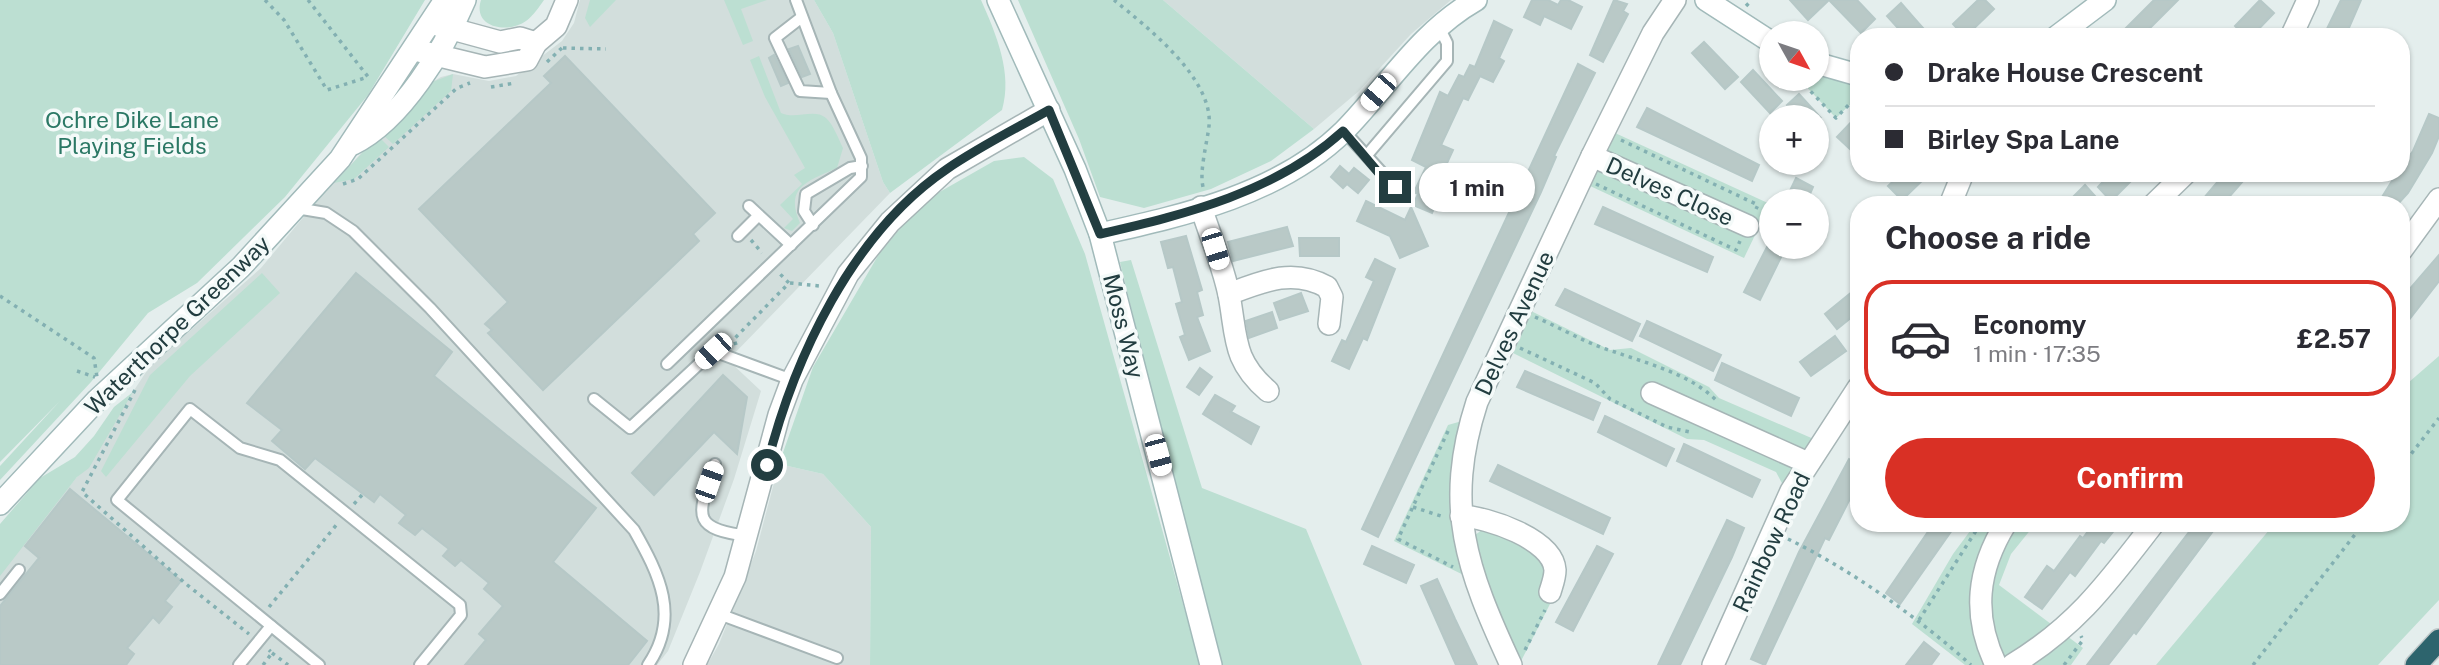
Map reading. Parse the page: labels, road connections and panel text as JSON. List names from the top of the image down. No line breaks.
{"streets":{"street":["Delves Close","Delves Avenue","Waterthorpe Greenway","Moss Way","Rainbow Road"]},"crossings":[["Delves Close","Delves Avenue"]],"parks":["Ochre Dike Lane Playing Fields"],"north":"bottom right","page":{"map_buttons":["+","−"],"banner":["Drake House Crescent","Birley Spa Lane"],"bubble":"1 min","heading":"Choose a ride","list":[{"name":"Economy","note":"1 min · 17:35","value":"£2.57"}],"buttons":"Confirm"}}
